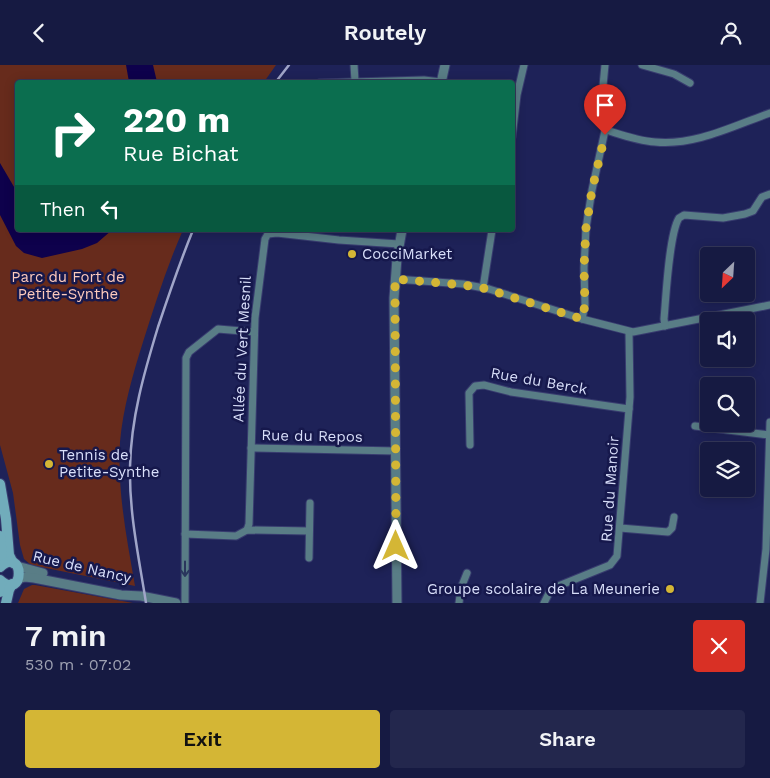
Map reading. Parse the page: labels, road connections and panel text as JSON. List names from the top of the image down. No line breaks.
{"streets":{"main road":["Rue de Nancy"],"street":["Allée du Vert Mesnil","Rue du Berck","Rue du Repos","Rue du Manoir"]},"crossings":[["Allée du Vert Mesnil","Rue du Repos"],["Rue du Berck","Rue du Manoir"]],"parks":["Parc du Fort de Petite-Synthe"],"places":["CocciMarket","Tennis de Petite-Synthe","Groupe scolaire de La Meunerie"],"north":"bottom left","page":{"header":"Routely","turn":["220 m","Rue Bichat"],"then":"Then","heading":["7 min","530 m · 07:02"],"buttons":["Exit","Share"]}}
